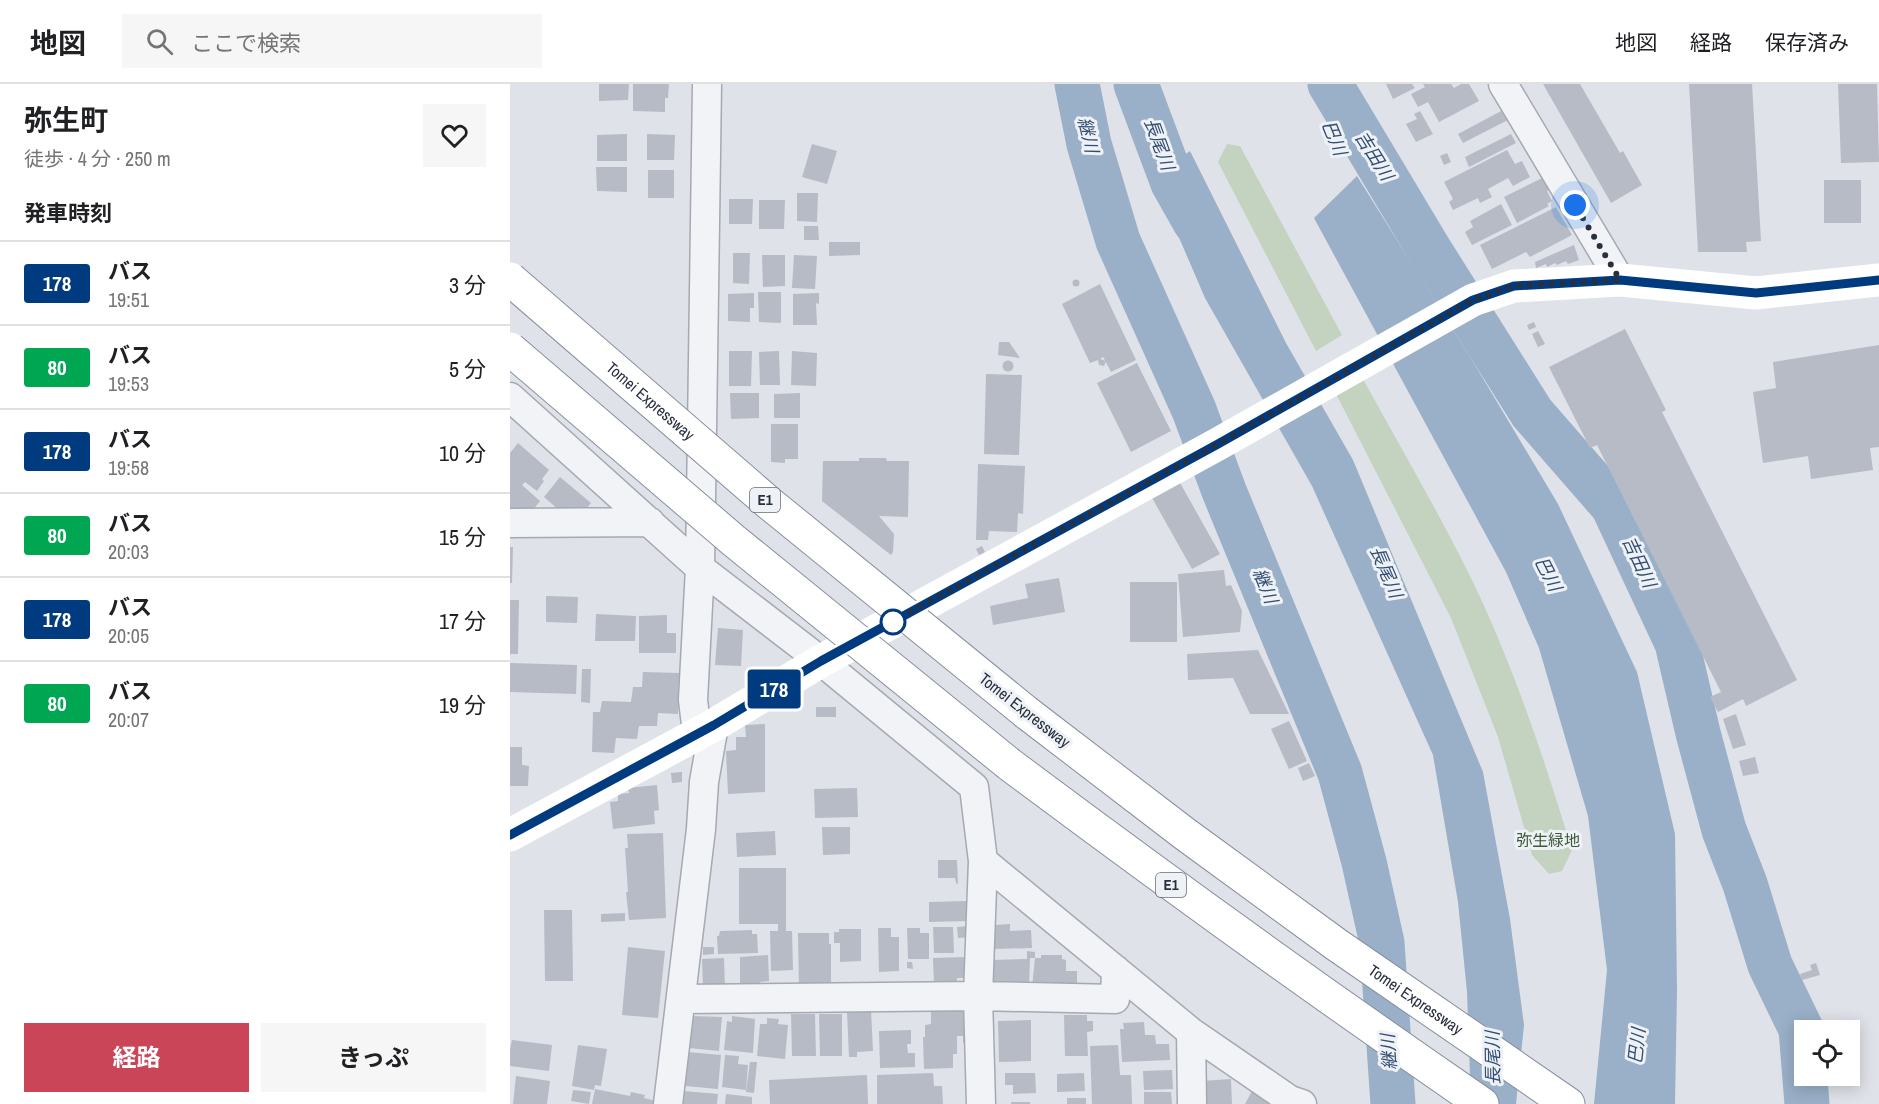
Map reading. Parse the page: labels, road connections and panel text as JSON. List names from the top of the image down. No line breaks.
{"streets":{"main road":["Tomei Expressway","E1"]},"water":["継川","巴川","長尾川","吉田川"],"parks":["弥生緑地"],"lines":["bus line 178"],"page":{"header":"地図","search":"ここで検索","nav":["地図","経路","保存済み"],"heading":[["弥生町","徒歩 · 4 分 · 250 m"],"発車時刻"],"on_map":"178","list":[{"mark":"178","name":"バス","note":"19:51","value":"3 分"},{"mark":"80","name":"バス","note":"19:53","value":"5 分"},{"mark":"178","name":"バス","note":"19:58","value":"10 分"},{"mark":"80","name":"バス","note":"20:03","value":"15 分"},{"mark":"178","name":"バス","note":"20:05","value":"17 分"},{"mark":"80","name":"バス","note":"20:07","value":"19 分"}],"buttons":["経路","きっぷ"]}}
